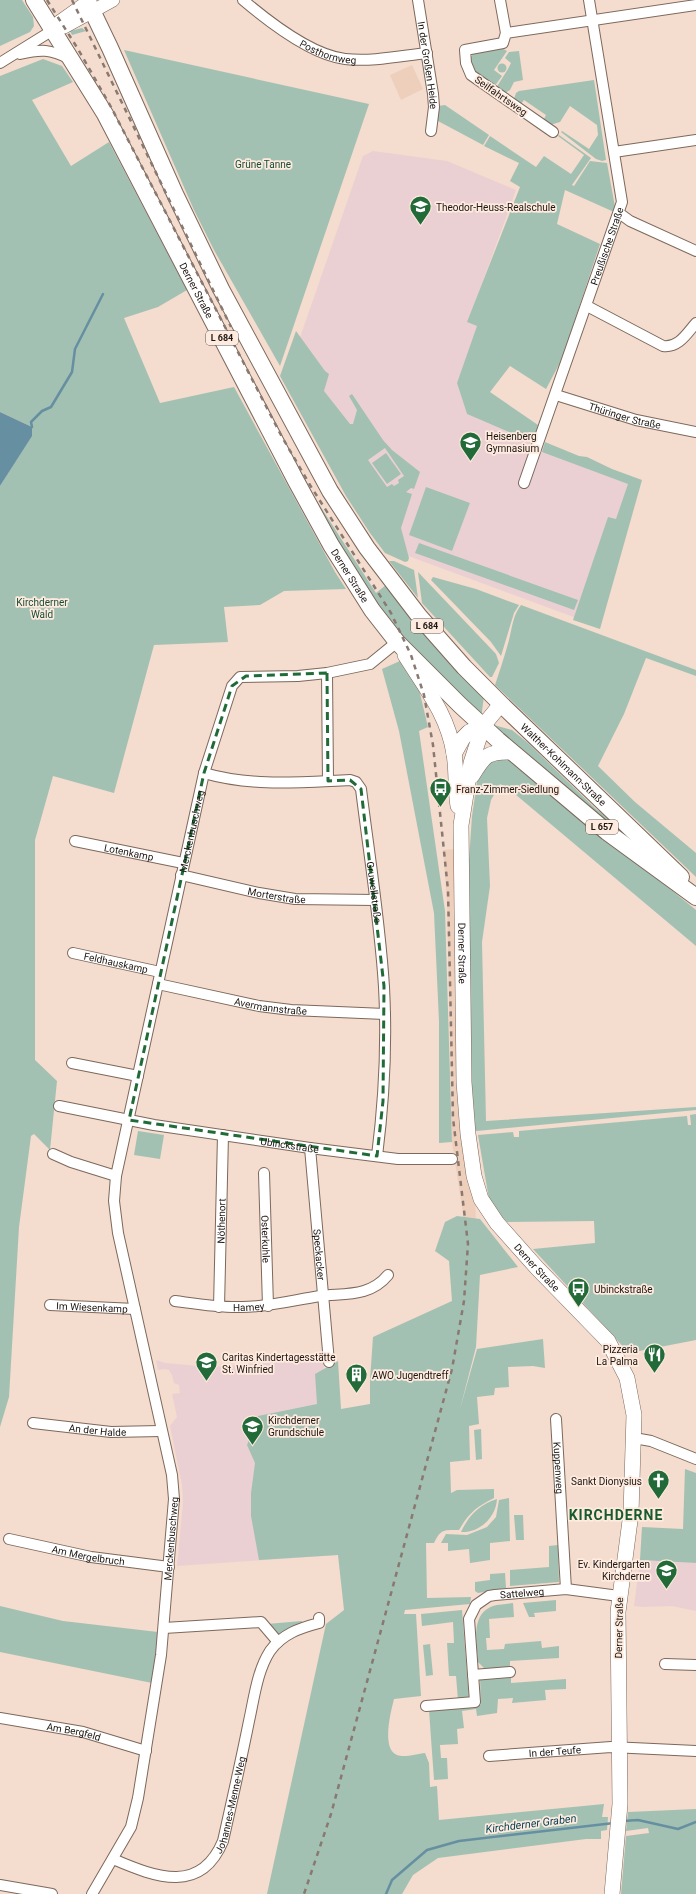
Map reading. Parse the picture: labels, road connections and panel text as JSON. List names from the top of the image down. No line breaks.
{"streets":{"main road":["Derner Straße","L 684","Walther-Kohlmann-Straße","L 657"],"street":["Posthornweg","In der Großen Heide","Seilfahrtsweg","Preußische Straße","Thüringer Straße","Merckenbuschweg","Lotenkamp","Gruwellstraße","Morterstraße","Feldhauskamp","Avermannstraße","Ubinckstraße","Nöthenort","Osterkuhle","Speckacker","Hamey","Im Wiesenkamp","An der Halde","Kuppenweg","Am Mergelbruch","Sattelweg","Am Bergfeld","In der Teufe","Johannes-Menne-Weg"]},"crossings":[["Posthornweg","In der Großen Heide"],["Preußische Straße","Thüringer Straße"],["Derner Straße","L 684"],["Derner Straße","L 657"],["Derner Straße","Merckenbuschweg"],["Derner Straße","Sattelweg"],["Derner Straße","In der Teufe"],["L 684","Walther-Kohlmann-Straße"],["L 684","L 657"],["L 684","Merckenbuschweg"],["Merckenbuschweg","Lotenkamp"],["Merckenbuschweg","Gruwellstraße"],["Merckenbuschweg","Morterstraße"],["Merckenbuschweg","Feldhauskamp"],["Merckenbuschweg","Avermannstraße"],["Merckenbuschweg","Ubinckstraße"],["Merckenbuschweg","Im Wiesenkamp"],["Merckenbuschweg","An der Halde"],["Merckenbuschweg","Am Mergelbruch"],["Merckenbuschweg","Am Bergfeld"],["Merckenbuschweg","Johannes-Menne-Weg"],["Gruwellstraße","Morterstraße"],["Gruwellstraße","Avermannstraße"],["Gruwellstraße","Ubinckstraße"],["Ubinckstraße","Nöthenort"],["Ubinckstraße","Speckacker"],["Nöthenort","Hamey"],["Osterkuhle","Hamey"],["Speckacker","Hamey"],["Kuppenweg","Sattelweg"]],"districts":["KIRCHDERNE"],"water":["Kirchderner Graben"],"parks":["Grüne Tanne","Kirchderner Wald"],"places":{"school or university":["Theodor-Heuss-Realschule","Heisenberg Gymnasium","Caritas Kindertagesstätte St. Winfried","Kirchderner Grundschule","Ev. Kindergarten Kirchderne"],"bus stop":["Franz-Zimmer-Siedlung","Ubinckstraße"],"restaurant":["Pizzeria La Palma"],"building":["AWO Jugendtreff"],"church":["Sankt Dionysius"]}}
